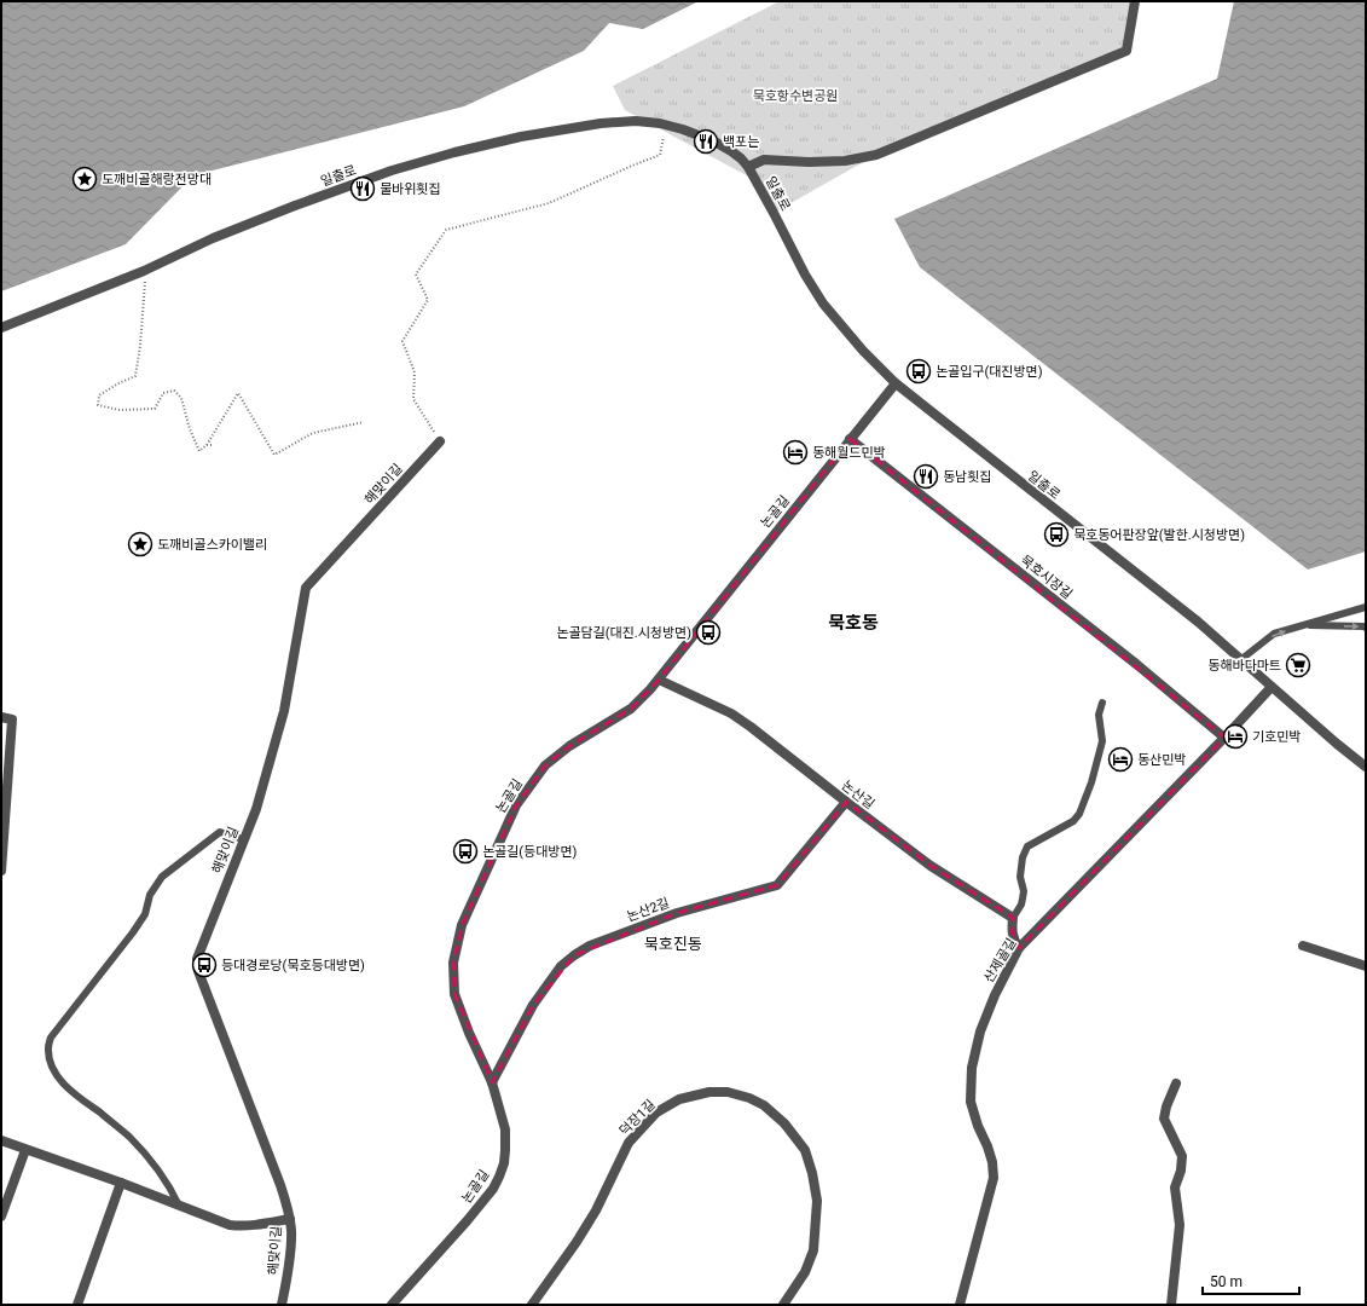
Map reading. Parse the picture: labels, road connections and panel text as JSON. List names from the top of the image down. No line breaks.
{"streets":{"street":["일출로","해맞이길","논골길","묵호시장길","논산길","논산2길","산제골길","덕장1길"]},"crossings":[["일출로","논골길"],["일출로","산제골길"],["논골길","묵호시장길"],["논골길","논산길"],["논골길","논산2길"],["묵호시장길","산제골길"],["논산길","논산2길"]],"districts":["묵호동","묵호진동"],"parks":["묵호항수변공원"],"places":{"restaurant":["백포는","물바위횟집","동남횟집"],"place":["도깨비골해랑전망대","도깨비골스카이밸리"],"bus stop":["논골입구(대진방면)","묵호동어판장앞(발한.시청방면)","논골담길(대진.시청방면)","논골길(등대방면)","등대경로당(묵호등대방면)"],"hotel":["동해월드민박","기호민박","동산민박"],"supermarket":["동해바다마트"]},"scale_bar":"50 m"}
